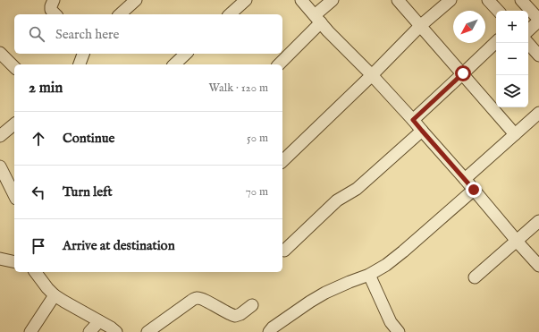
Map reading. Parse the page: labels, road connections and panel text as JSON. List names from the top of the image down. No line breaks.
{"north":"bottom left","page":{"map_buttons":["+","−"],"search":"Search here","heading":["2 min","Walk · 120 m"],"list":[["Continue","50 m"],["Turn left","70 m"],"Arrive at destination"]}}
